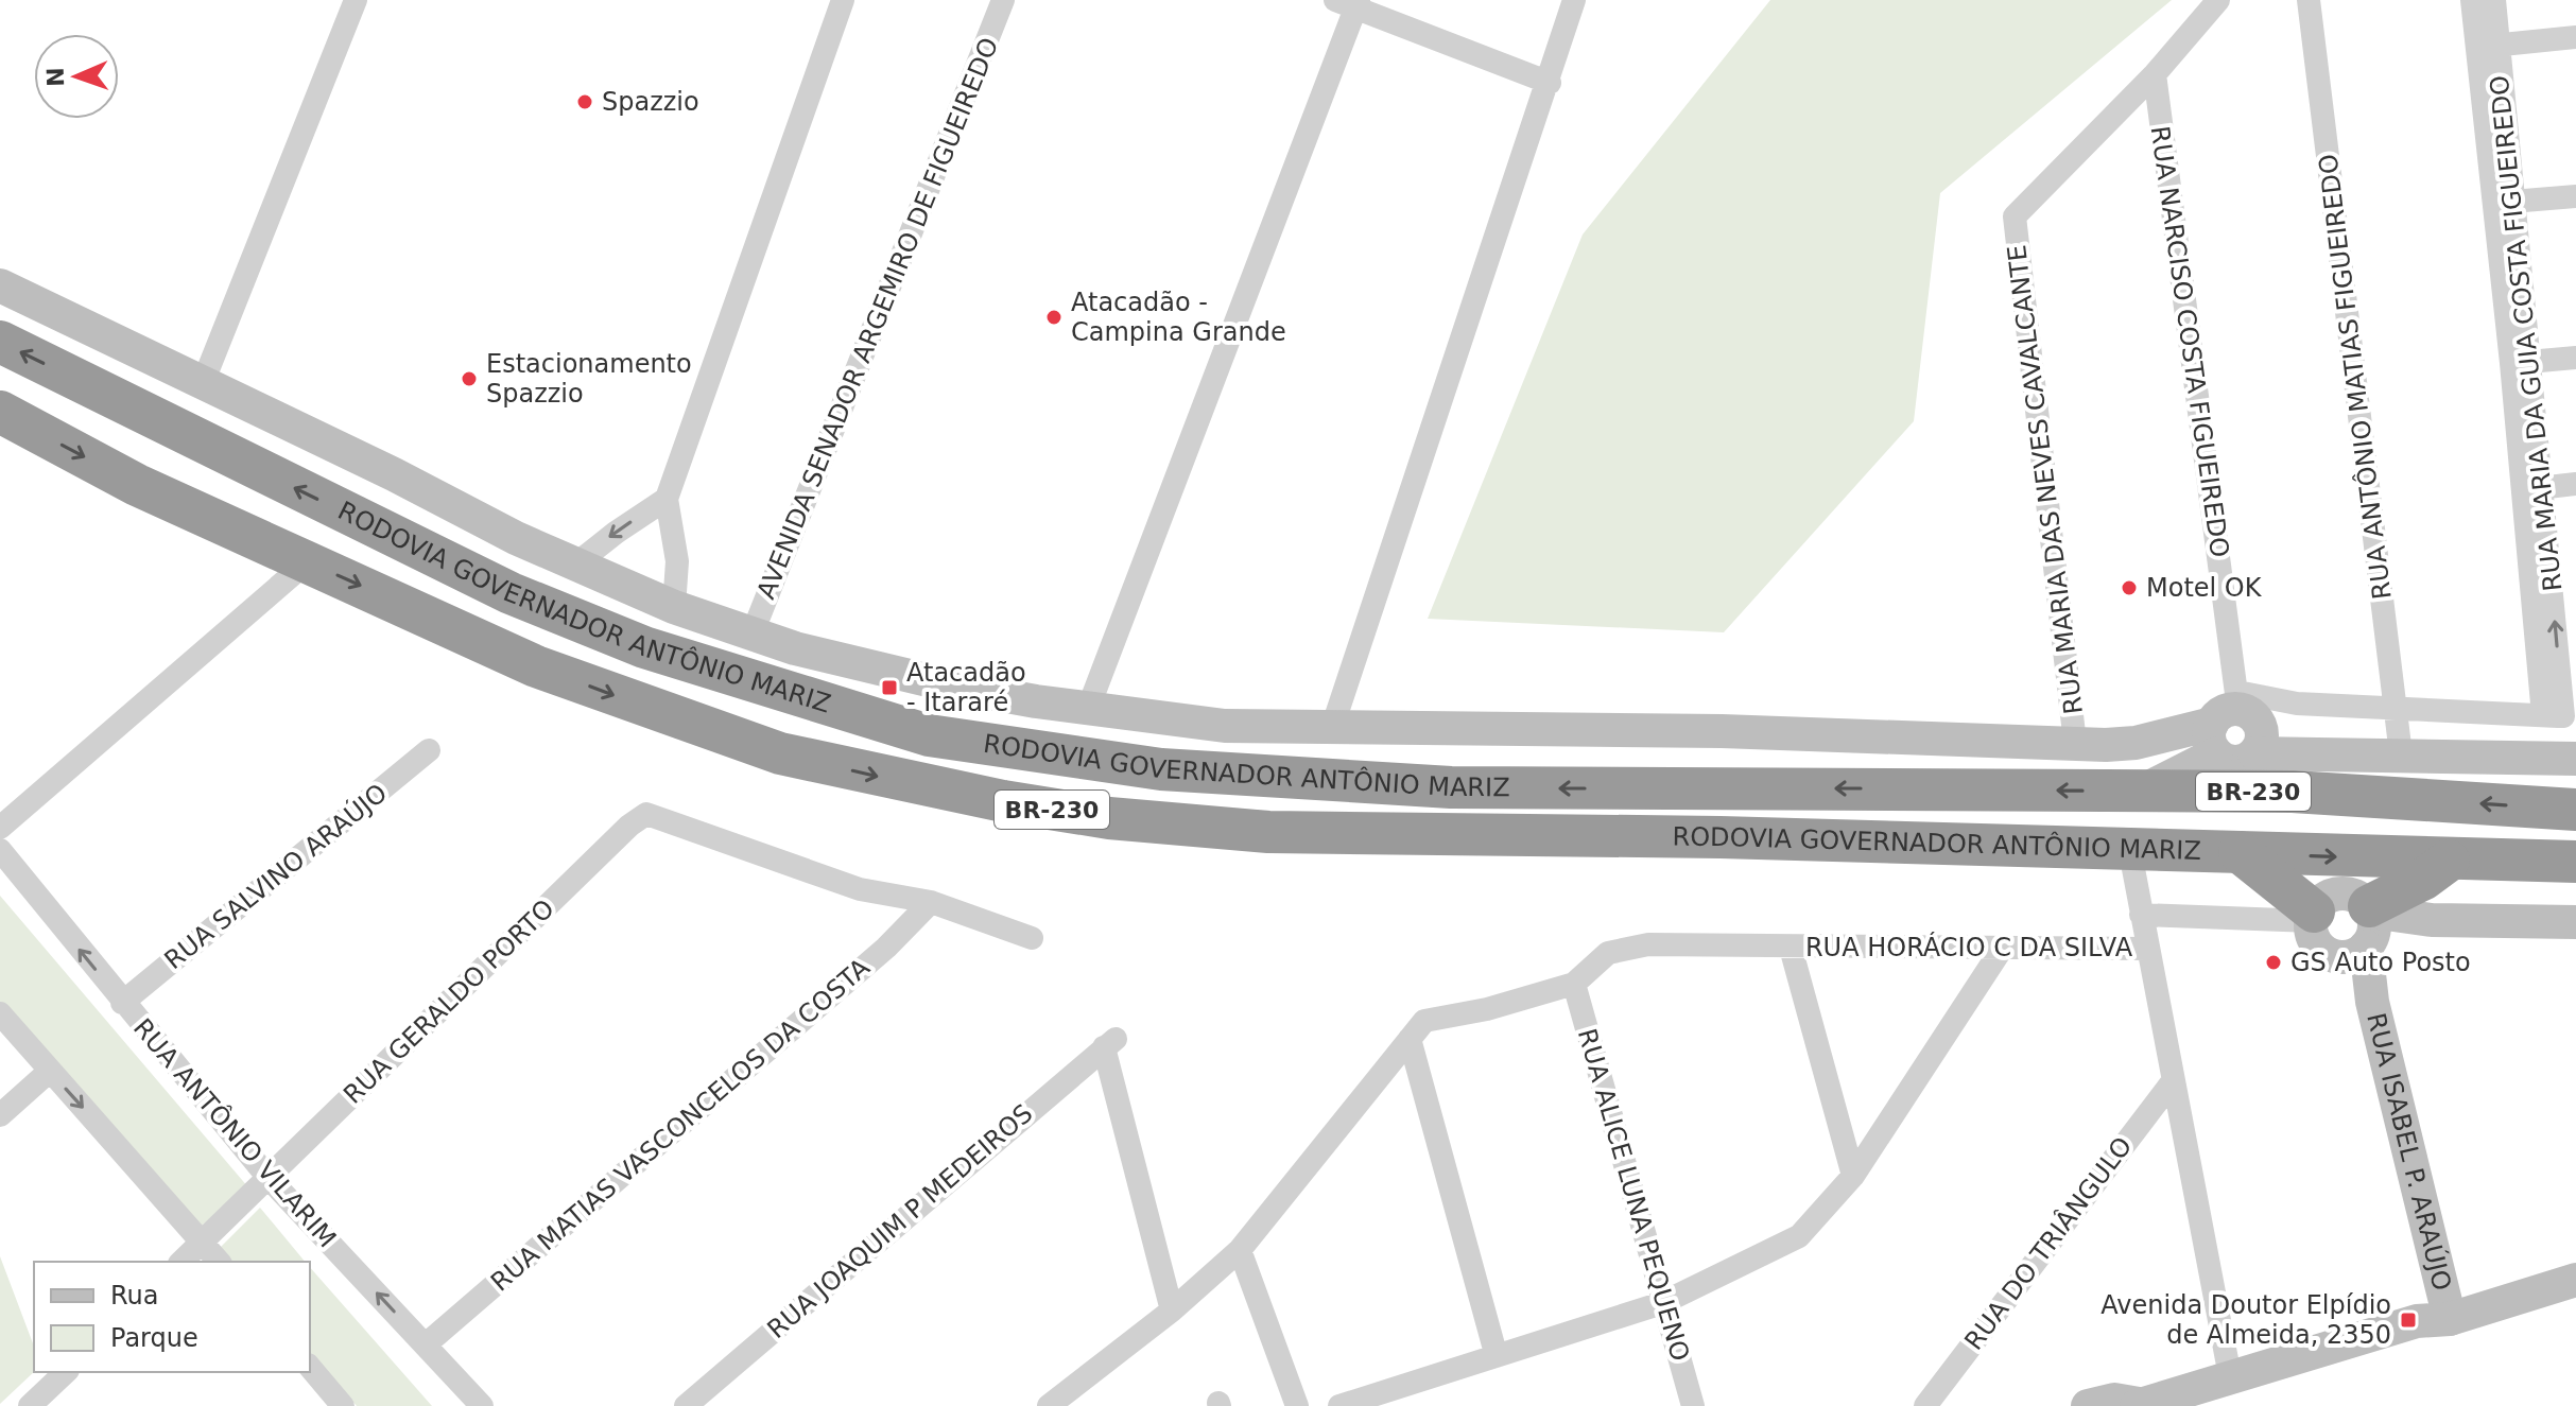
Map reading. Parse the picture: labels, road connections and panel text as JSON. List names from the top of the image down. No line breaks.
{"streets":{"highway":["RODOVIA GOVERNADOR ANTÔNIO MARIZ","BR-230"],"street":["AVENIDA SENADOR ARGEMIRO DE FIGUEIREDO","RUA MARIA DA GUIA COSTA FIGUEIREDO","RUA NARCISO COSTA FIGUEIREDO","RUA ANTÔNIO MATIAS FIGUEIREDO","RUA MARIA DAS NEVES CAVALCANTE","RUA SALVINO ARAÚJO","RUA HORÁCIO C DA SILVA","RUA GERALDO PORTO","RUA MATIAS VASCONCELOS DA COSTA","RUA ANTÔNIO VILARIM","RUA ISABEL P. ARAÚJO","RUA ALICE LUNA PEQUENO","RUA JOAQUIM P MEDEIROS","RUA DO TRIÂNGULO"]},"crossings":[["RUA NARCISO COSTA FIGUEIREDO","RUA MARIA DAS NEVES CAVALCANTE"],["RUA NARCISO COSTA FIGUEIREDO","BR-230"],["RUA ANTÔNIO MATIAS FIGUEIREDO","BR-230"],["RUA SALVINO ARAÚJO","RUA ANTÔNIO VILARIM"],["RUA HORÁCIO C DA SILVA","RUA ALICE LUNA PEQUENO"],["RUA GERALDO PORTO","RUA MATIAS VASCONCELOS DA COSTA"],["RUA GERALDO PORTO","RUA ANTÔNIO VILARIM"],["RUA MATIAS VASCONCELOS DA COSTA","RUA ANTÔNIO VILARIM"]],"places":{"other":["Spazzio","Atacadão - Campina Grande","Estacionamento Spazzio","Motel OK","GS Auto Posto"],"transit":["Atacadão - Itararé","Avenida Doutor Elpídio de Almeida, 2350"]},"legend":["Rua","Parque"],"north":"left"}
